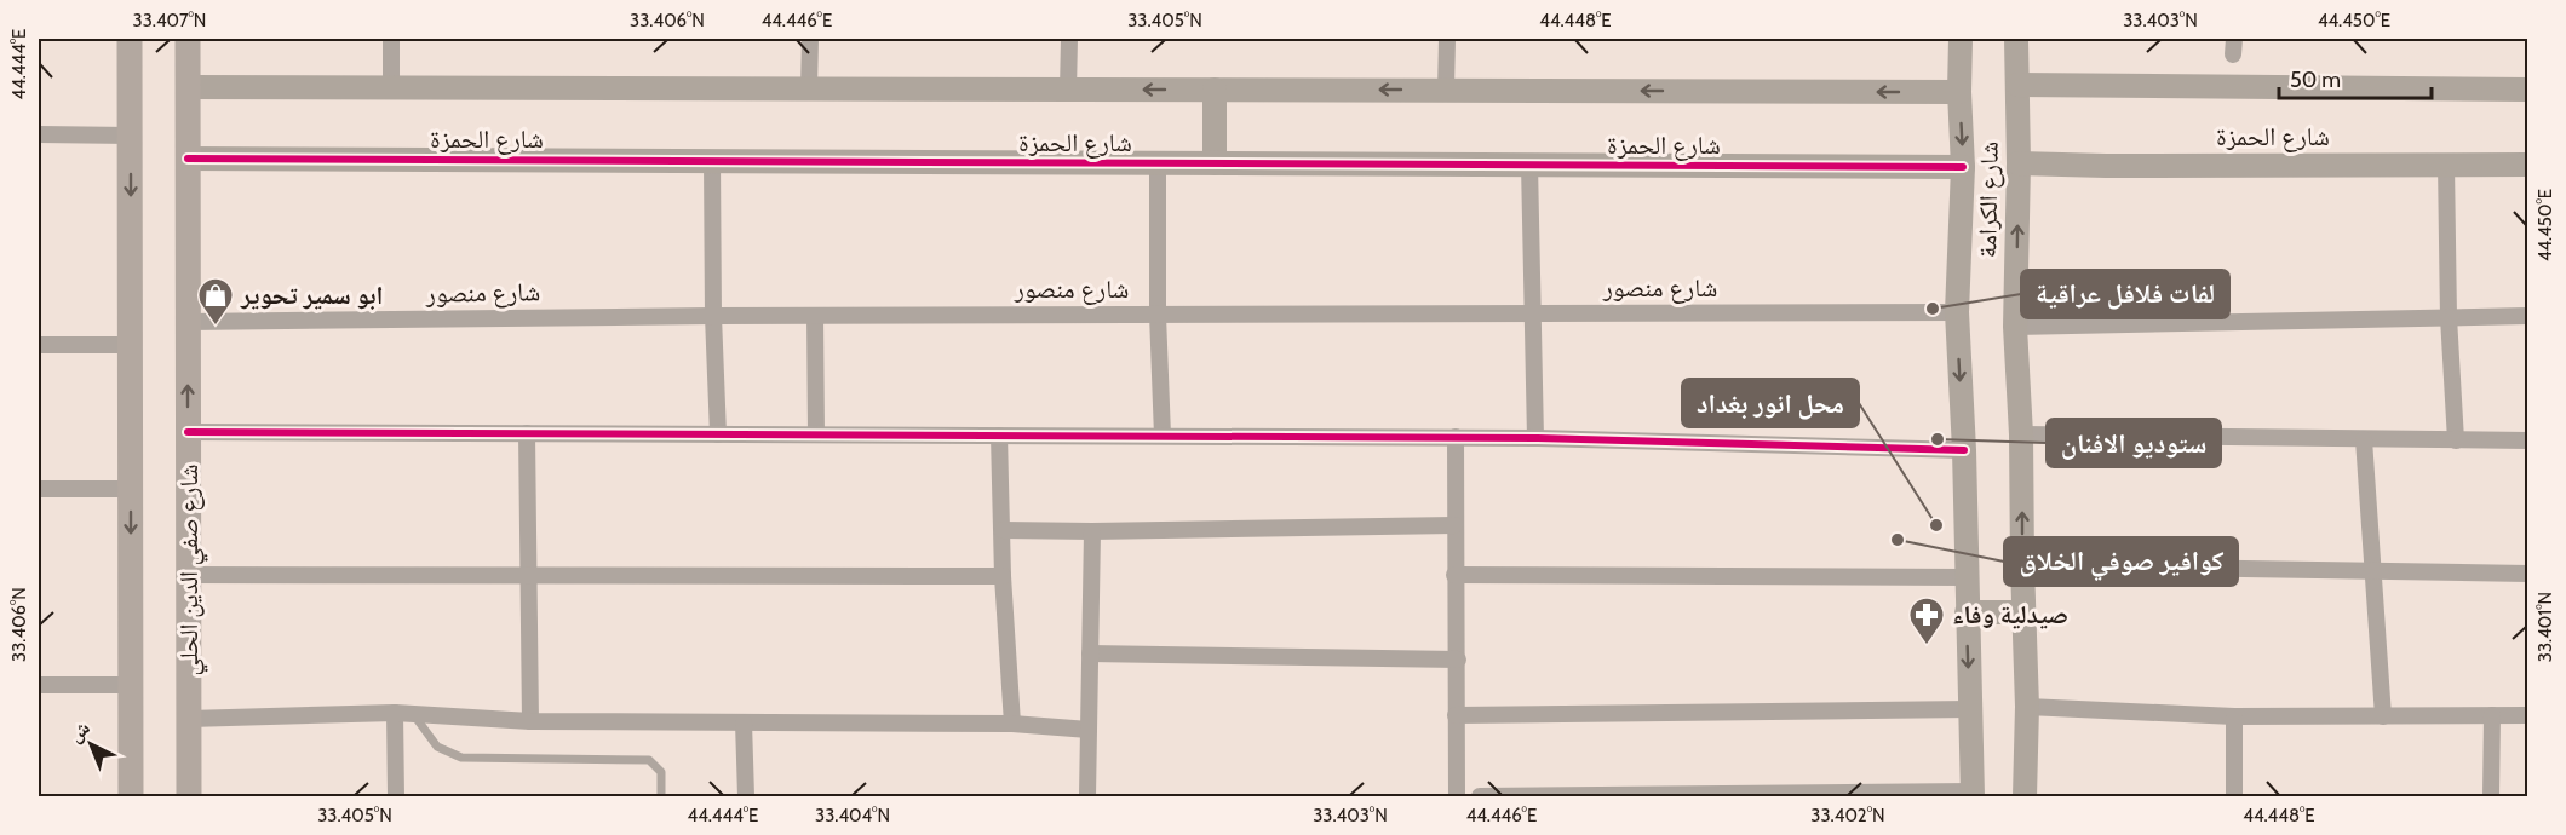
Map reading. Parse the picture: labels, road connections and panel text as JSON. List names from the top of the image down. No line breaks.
{"streets":{"main road":["شارع صفي الدين الحلي"],"street":["شارع الحمزة","شارع الكرامة","شارع منصور"]},"crossings":[["شارع الحمزة","شارع الكرامة"],["شارع الحمزة","شارع صفي الدين الحلي"],["شارع الكرامة","شارع منصور"],["شارع منصور","شارع صفي الدين الحلي"]],"places":{"other":["لفات فلافل عراقية","ستوديو الافنان","محل انور بغداد","كوافير صوفي الخلاق"],"shop":["ابو سمير تحوير"],"pharmacy":["صيدلية وفاء"]},"scale_bar":"50 m","north":"top left","coordinates":["33.407°N","33.406°N","44.446°E","33.405°N","44.448°E","33.403°N","44.450°E","44.444°E","33.401°N","33.404°N","33.402°N"]}
